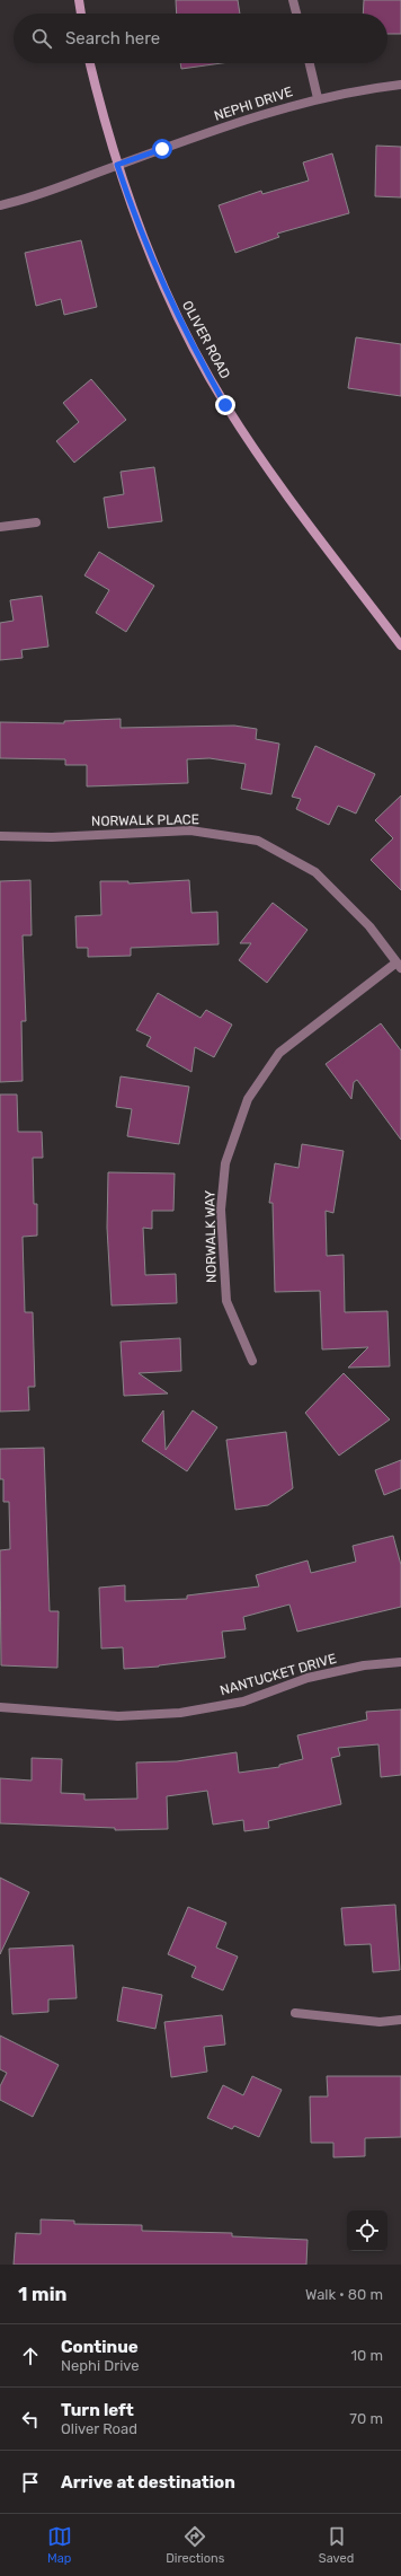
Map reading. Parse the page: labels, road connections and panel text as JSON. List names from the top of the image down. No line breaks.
{"streets":{"street":["NEPHI DRIVE","OLIVER ROAD","NORWALK PLACE","NORWALK WAY","NANTUCKET DRIVE"]},"crossings":[["NEPHI DRIVE","OLIVER ROAD"],["NORWALK PLACE","NORWALK WAY"]],"page":{"search":"Search here","heading":["1 min","Walk · 80 m"],"list":[["Continue","Nephi Drive","10 m"],["Turn left","Oliver Road","70 m"],"Arrive at destination"],"nav":["Map","Directions","Saved"]}}
